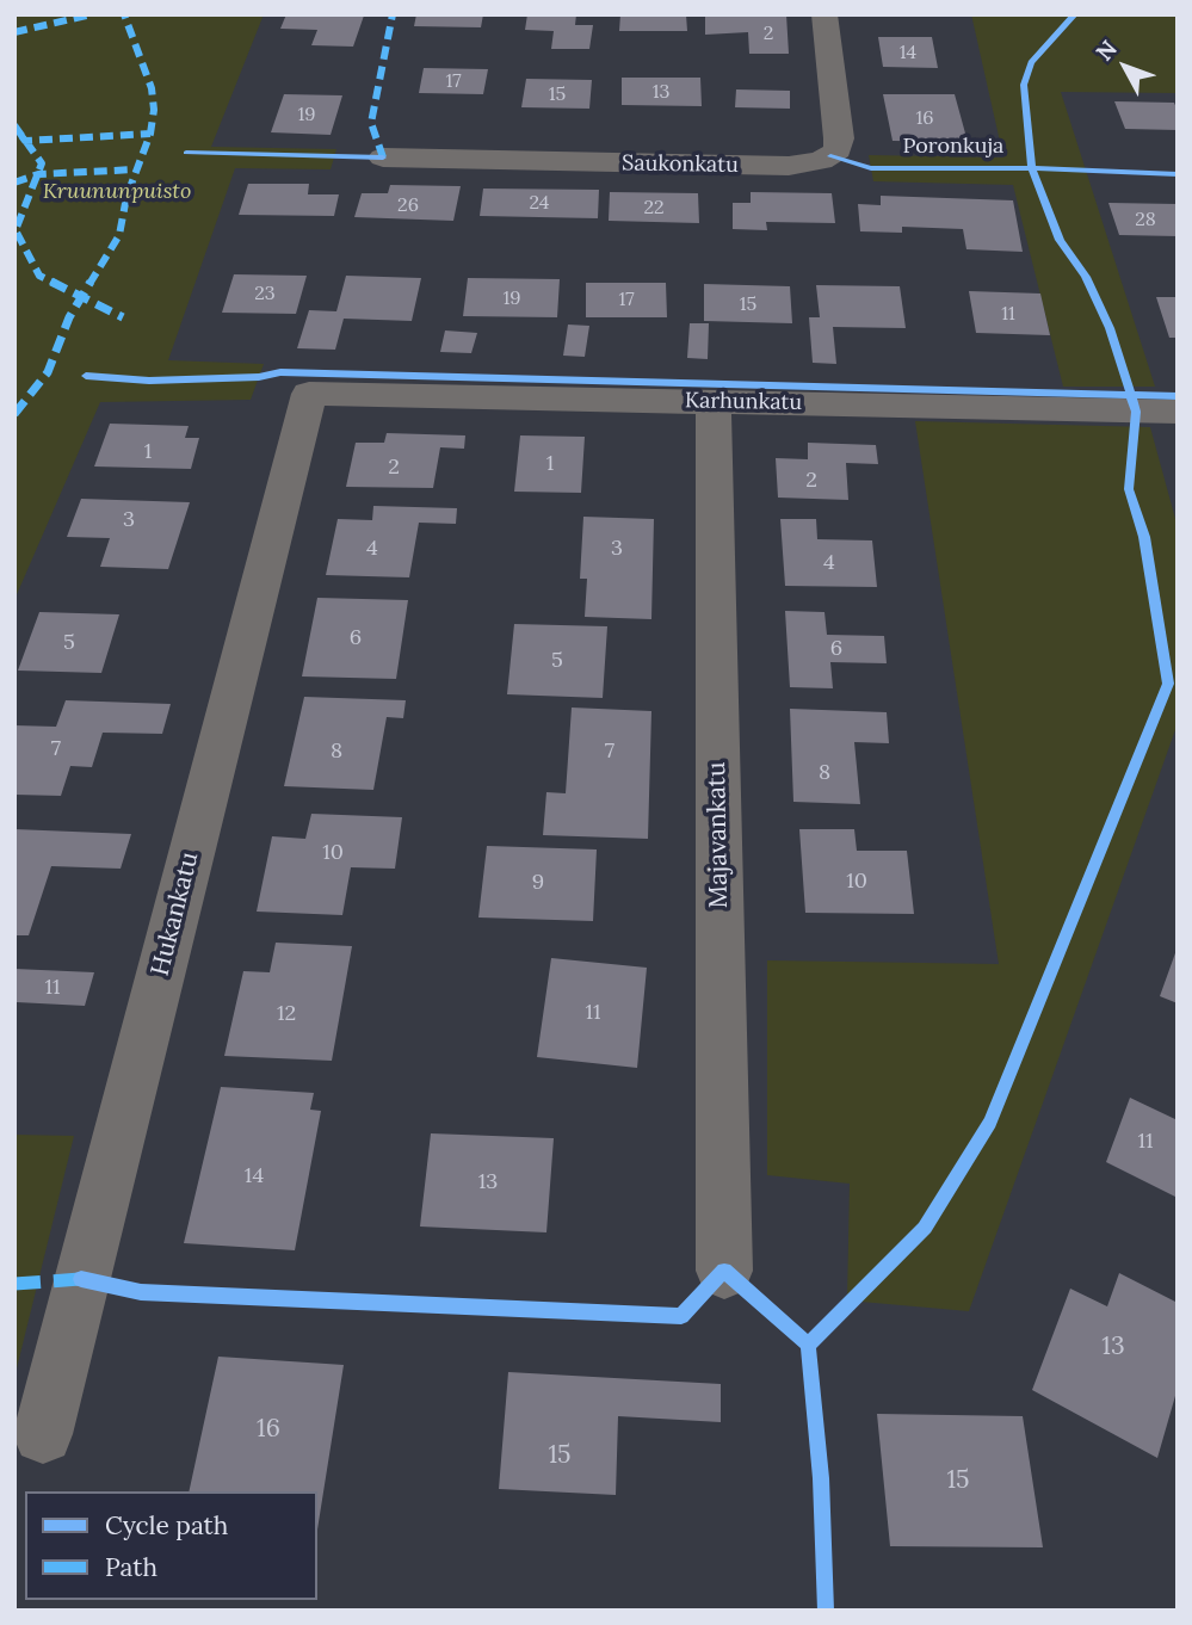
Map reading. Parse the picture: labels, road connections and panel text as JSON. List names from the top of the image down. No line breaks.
{"streets":{"street":["Saukonkatu","Karhunkatu","Majavankatu","Hukankatu"],"cycle path":["Poronkuja"]},"crossings":[["Karhunkatu","Majavankatu"],["Karhunkatu","Hukankatu"]],"parks":["Kruununpuisto"],"house_numbers":["2","14","17","13","15","19","16","24","26","22","28","23","19","17","15","11","1","1","2","2","3","4","3","4","6","5","6","5","7","8","7","8","10","10","9","11","11","12","11","14","13","13","16","15","15"],"legend":["Cycle path","Path"],"north":"top left"}
